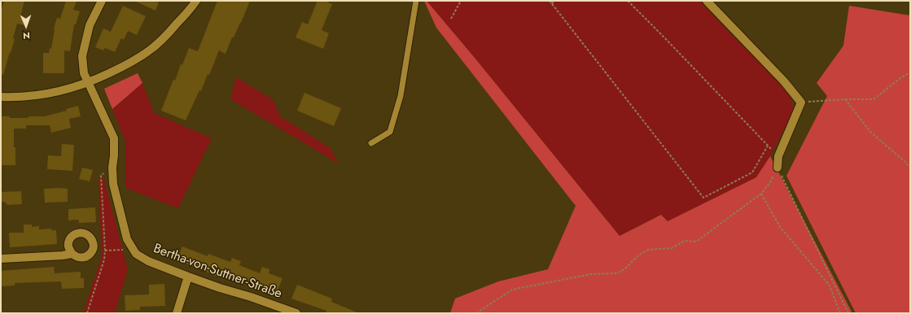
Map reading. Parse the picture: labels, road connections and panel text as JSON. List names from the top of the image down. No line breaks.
{"streets":{"street":["Bertha-von-Suttner-Straße"]},"north":"bottom"}
